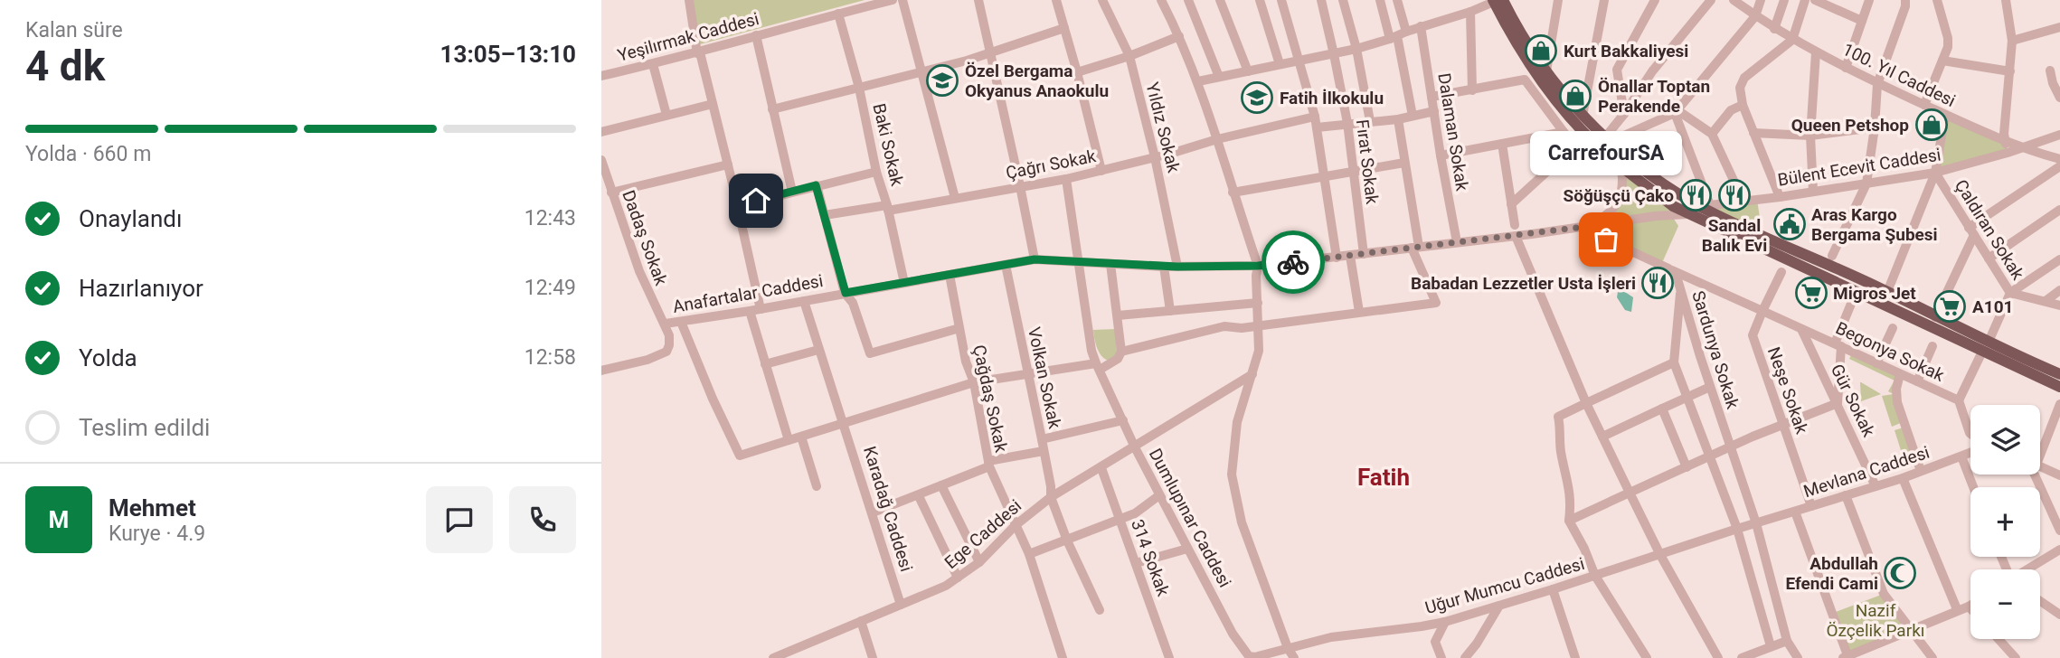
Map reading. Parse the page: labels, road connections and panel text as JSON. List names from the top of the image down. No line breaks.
{"streets":{"street":["Yeşilırmak Caddesi","100. Yıl Caddesi","Yıldız Sokak","Dalaman Sokak","Baki Sokak","Fırat Sokak","Çağrı Sokak","Bülent Ecevit Caddesi","Çaldıran Sokak","Dadaş Sokak","Anafartalar Caddesi","Sardunya Sokak","Begonya Sokak","Volkan Sokak","Neşe Sokak","Çağdaş Sokak","Gür Sokak","Mevlana Caddesi","Karadağ Caddesi","Dumlupınar Caddesi","Ege Caddesi","314 Sokak","Uğur Mumcu Caddesi"]},"crossings":[["Yeşilırmak Caddesi","Baki Sokak"],["100. Yıl Caddesi","Bülent Ecevit Caddesi"],["Yıldız Sokak","Çağrı Sokak"],["Yıldız Sokak","Anafartalar Caddesi"],["Dalaman Sokak","Anafartalar Caddesi"],["Baki Sokak","Çağrı Sokak"],["Baki Sokak","Anafartalar Caddesi"],["Fırat Sokak","Anafartalar Caddesi"],["Bülent Ecevit Caddesi","Çaldıran Sokak"],["Bülent Ecevit Caddesi","Anafartalar Caddesi"],["Dadaş Sokak","Anafartalar Caddesi"],["Anafartalar Caddesi","Volkan Sokak"],["Anafartalar Caddesi","Çağdaş Sokak"],["Anafartalar Caddesi","Karadağ Caddesi"],["Sardunya Sokak","Mevlana Caddesi"],["Sardunya Sokak","Uğur Mumcu Caddesi"],["Begonya Sokak","Neşe Sokak"],["Begonya Sokak","Gür Sokak"],["Volkan Sokak","Ege Caddesi"],["Neşe Sokak","Mevlana Caddesi"],["Çağdaş Sokak","Ege Caddesi"],["Gür Sokak","Mevlana Caddesi"],["Mevlana Caddesi","Uğur Mumcu Caddesi"],["Karadağ Caddesi","Ege Caddesi"],["Dumlupınar Caddesi","Ege Caddesi"],["Dumlupınar Caddesi","Uğur Mumcu Caddesi"],["Ege Caddesi","314 Sokak"]],"districts":["Fatih"],"parks":["Nazif Özçelik Parkı"],"places":{"shop":["Kurt Bakkaliyesi","Önallar Toptan Perakende","Queen Petshop"],"school or university":["Özel Bergama Okyanus Anaokulu","Fatih İlkokulu"],"restaurant":["Söğüşçü Çako","Sandal Balık Evi","Babadan Lezzetler Usta İşleri"],"public building":["Aras Kargo Bergama Şubesi"],"other":["CarrefourSA"],"supermarket":["Migros Jet","A101"],"mosque":["Abdullah Efendi Cami"]},"page":{"heading":["4 dk","Kalan süre","13:05–13:10"],"panel":["Mehmet","Kurye · 4.9"],"bar":"Yolda · 660 m","bubble":"CarrefourSA","list":[["Onaylandı","12:43"],["Hazırlanıyor","12:49"],["Yolda","12:58"],"Teslim edildi"],"map_buttons":["+","−"],"round":"M"}}
